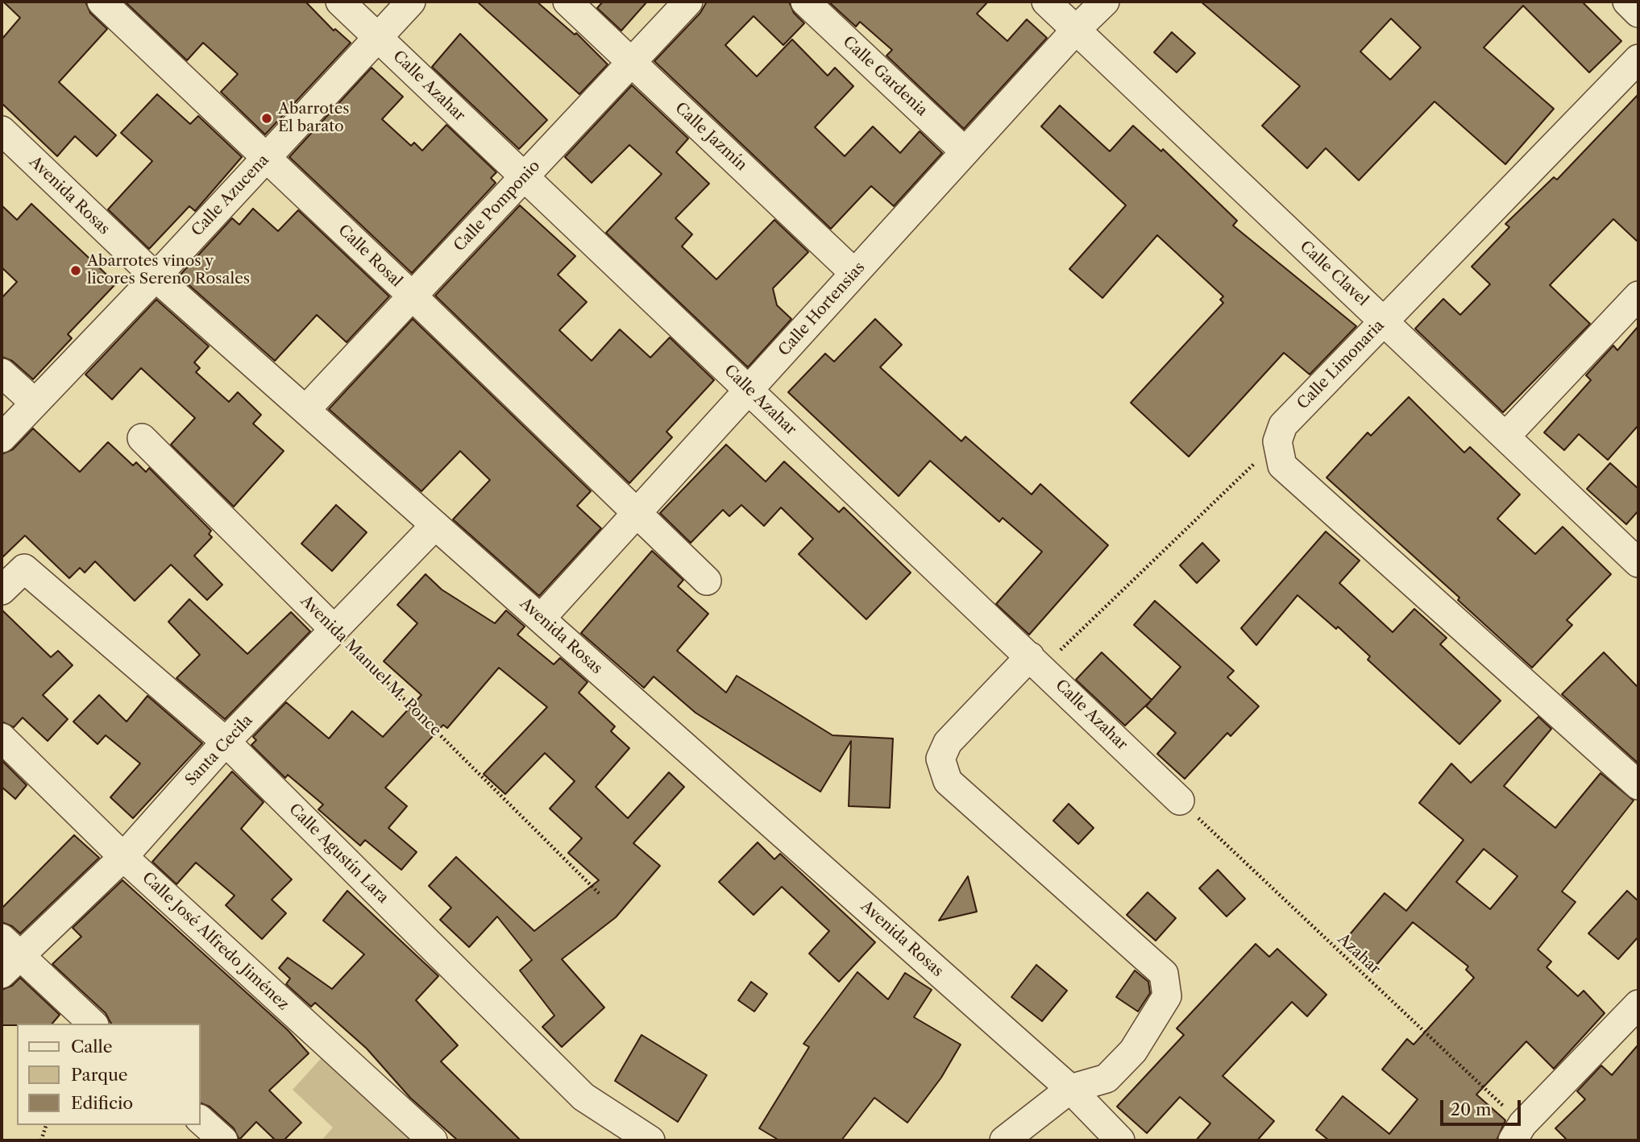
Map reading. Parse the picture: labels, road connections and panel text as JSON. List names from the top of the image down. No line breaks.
{"streets":{"street":["Calle Gardenia","Calle Azahar","Calle Jazmín","Avenida Rosas","Calle Azucena","Calle Pomponio","Calle Rosal","Calle Clavel","Calle Hortensias","Calle Limonaria","Avenida Manuel M. Ponce","Santa Cecila","Calle Agustín Lara","Calle José Alfredo Jiménez"],"path":["Azahar"]},"crossings":[["Calle Gardenia","Calle Hortensias"],["Calle Azahar","Calle Azucena"],["Calle Azahar","Calle Pomponio"],["Calle Azahar","Calle Hortensias"],["Calle Azahar","Azahar"],["Calle Jazmín","Calle Pomponio"],["Calle Jazmín","Calle Hortensias"],["Avenida Rosas","Calle Azucena"],["Avenida Rosas","Calle Pomponio"],["Avenida Rosas","Calle Hortensias"],["Avenida Rosas","Santa Cecila"],["Calle Azucena","Calle Rosal"],["Calle Pomponio","Calle Rosal"],["Calle Rosal","Calle Hortensias"],["Calle Clavel","Calle Hortensias"],["Calle Clavel","Calle Limonaria"],["Avenida Manuel M. Ponce","Santa Cecila"],["Santa Cecila","Calle Agustín Lara"],["Santa Cecila","Calle José Alfredo Jiménez"]],"places":["Abarrotes El barato","Abarrotes vinos y licores Sereno Rosales"],"legend":["Calle","Parque","Edificio"],"scale_bar":"20 m"}
